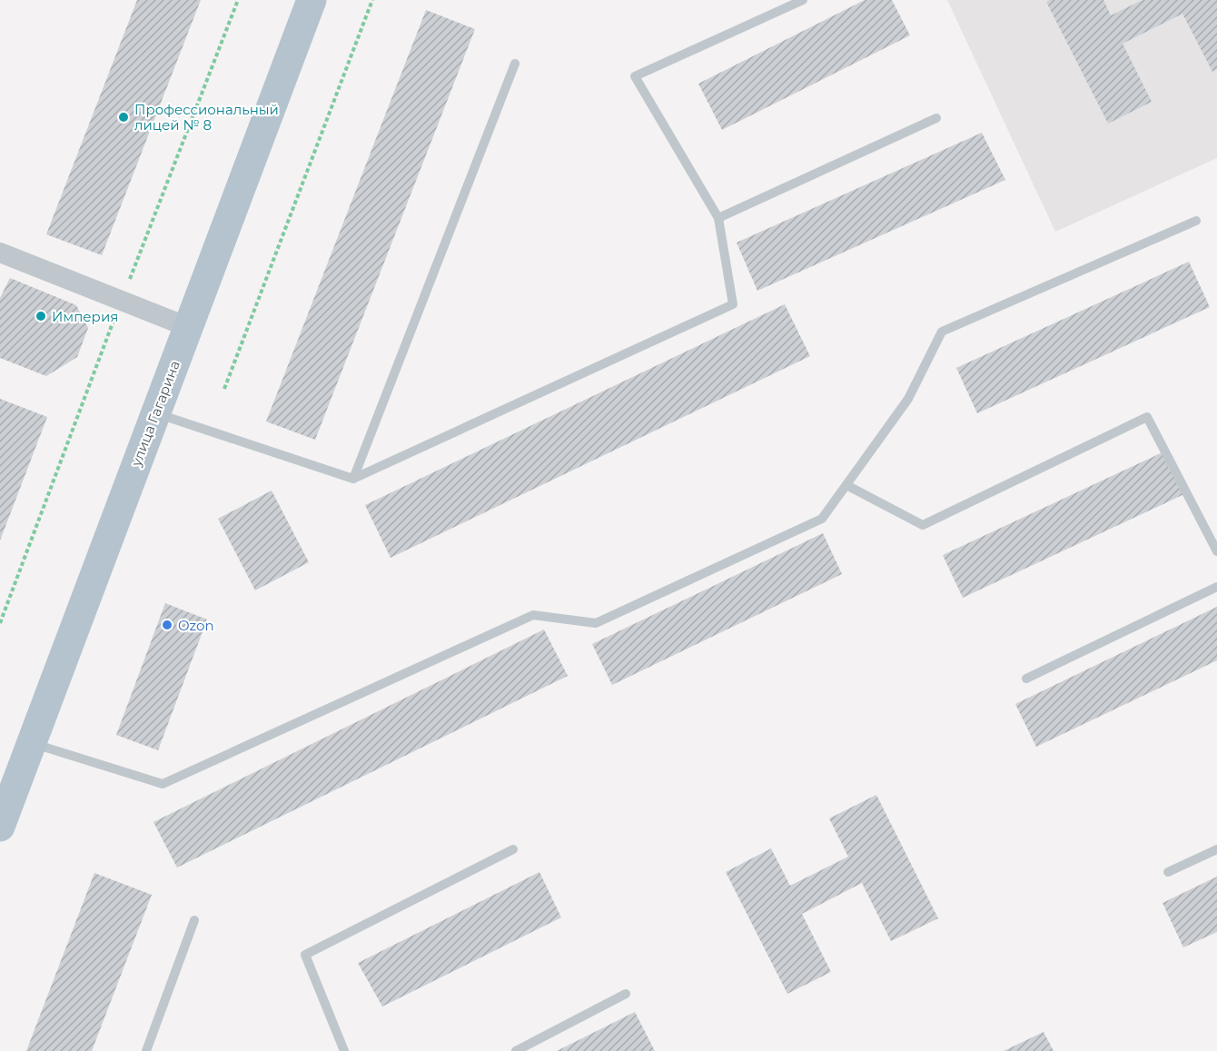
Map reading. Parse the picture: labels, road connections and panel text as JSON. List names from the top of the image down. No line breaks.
{"streets":{"main road":["улица Гагарина"]},"places":["Профессиональный лицей № 8","Империя","Ozon"]}
